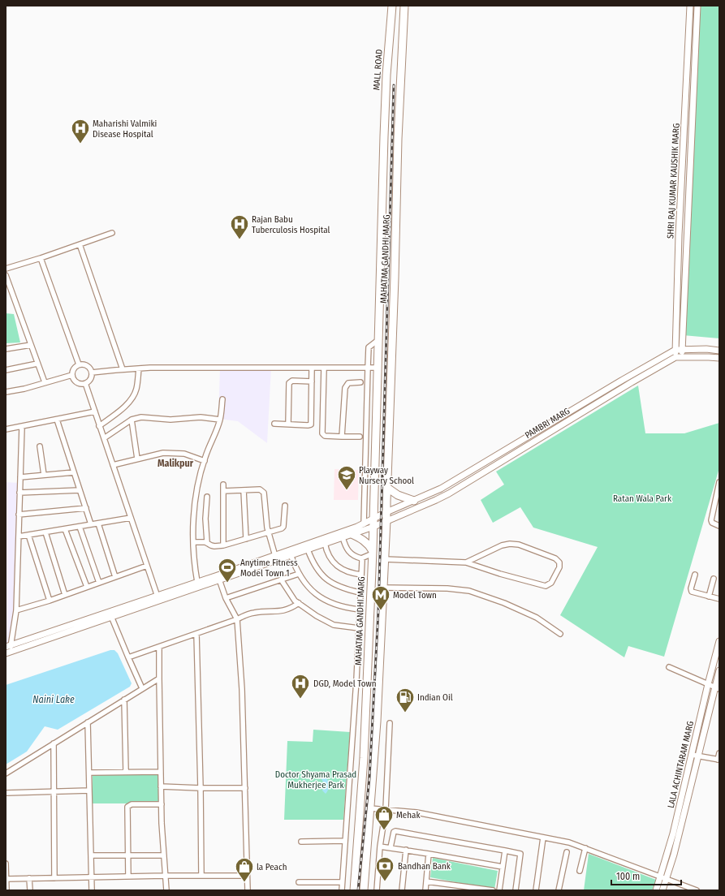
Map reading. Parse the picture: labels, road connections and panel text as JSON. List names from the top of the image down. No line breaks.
{"streets":{"main road":["MALL ROAD","MAHATMA GANDHI MARG"],"street":["SHRI RAJ KUMAR KAUSHIK MARG","PAMBRI MARG","LALA ACHINTARAM MARG"]},"crossings":[["MALL ROAD","MAHATMA GANDHI MARG"],["SHRI RAJ KUMAR KAUSHIK MARG","PAMBRI MARG"],["MAHATMA GANDHI MARG","PAMBRI MARG"]],"districts":["Malikpur"],"water":["Naini Lake"],"parks":["Ratan Wala Park","Doctor Shyama Prasad Mukherjee Park"],"places":{"hospital":["Maharishi Valmiki Disease Hospital","Rajan Babu Tuberculosis Hospital","DGD, Model Town"],"school or university":["Playway Nursery School"],"sports":["Anytime Fitness Model Town 1"],"metro station":["Model Town"],"fuel station":["Indian Oil"],"shop":["Mehak","la Peach"],"bank":["Bandhan Bank"]},"scale_bar":"100 m"}
